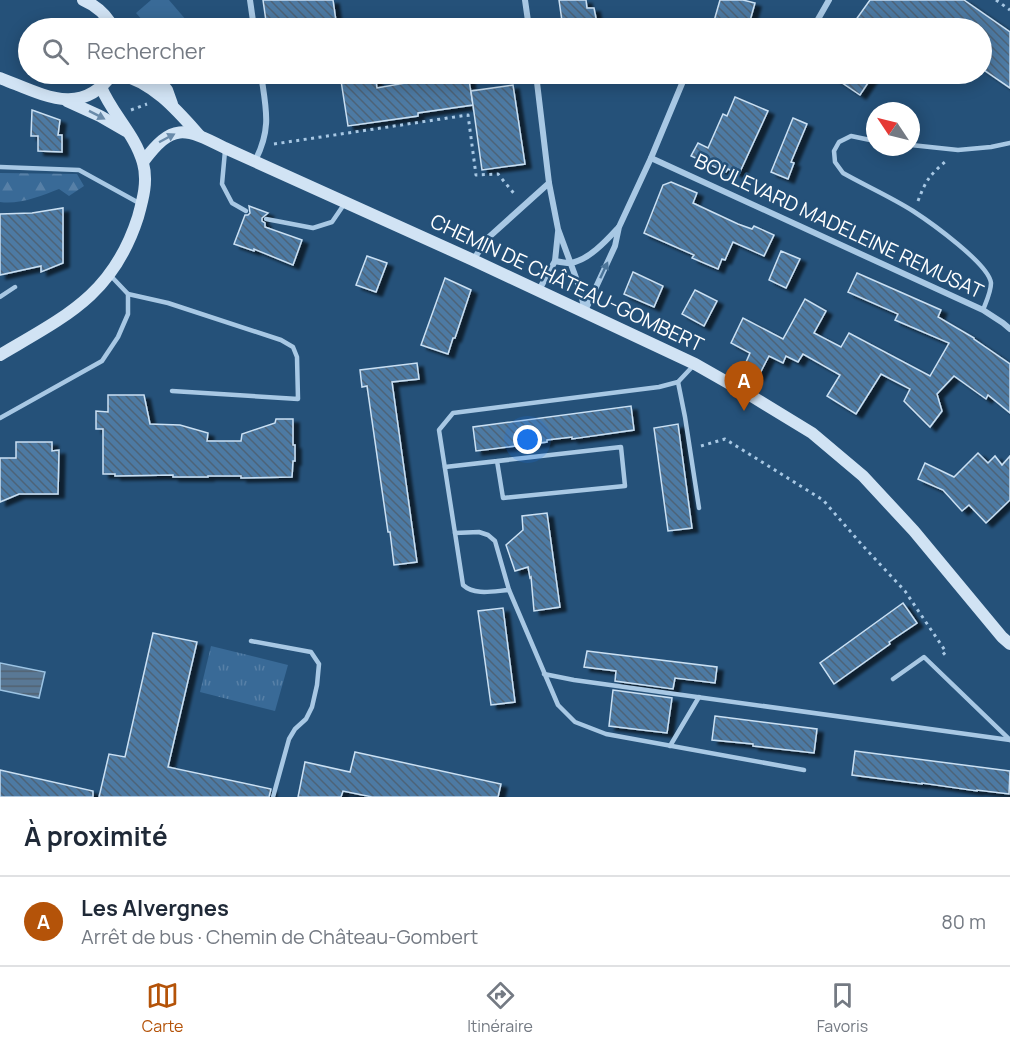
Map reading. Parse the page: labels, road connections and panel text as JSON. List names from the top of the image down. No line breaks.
{"streets":{"street":["BOULEVARD MADELEINE REMUSAT","CHEMIN DE CHÂTEAU-GOMBERT"]},"north":"top left","page":{"search":"Rechercher","pins":"A","heading":"À proximité","list":[{"mark":"A","name":"Les Alvergnes","note":"Arrêt de bus · Chemin de Château-Gombert","value":"80 m"}],"nav":["Carte","Itinéraire","Favoris"]}}
